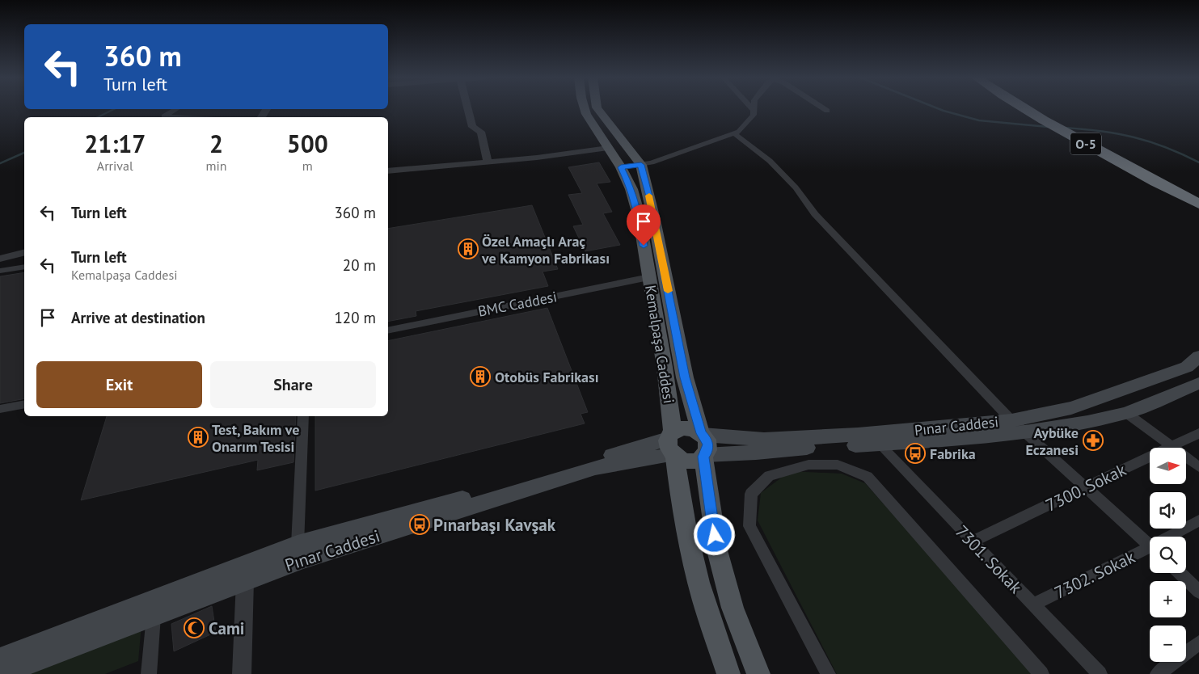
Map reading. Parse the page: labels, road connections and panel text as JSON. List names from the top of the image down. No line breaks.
{"streets":{"highway":["O-5"],"main road":["Kemalpaşa Caddesi","Pınar Caddesi"],"street":["BMC Caddesi","7300. Sokak","7301. Sokak","7302. Sokak"]},"crossings":[["BMC Caddesi","Kemalpaşa Caddesi"],["Kemalpaşa Caddesi","Pınar Caddesi"],["Pınar Caddesi","7301. Sokak"],["7300. Sokak","7301. Sokak"],["7301. Sokak","7302. Sokak"]],"places":{"building":["Özel Amaçlı Araç ve Kamyon Fabrikası","Otobüs Fabrikası","Test, Bakım ve Onarım Tesisi"],"pharmacy":["Aybüke Eczanesi"],"bus stop":["Fabrika","Pınarbaşı Kavşak"],"mosque":["Cami"]},"north":"right","page":{"turn":["360 m","Turn left"],"eta":["21:17","Arrival","2","min","500","m"],"list":[{"name":"Turn left","value":"360 m"},{"name":"Turn left","note":"Kemalpaşa Caddesi","value":"20 m"},{"name":"Arrive at destination","value":"120 m"}],"buttons":["Exit","Share"],"map_buttons":["+","−"]}}
